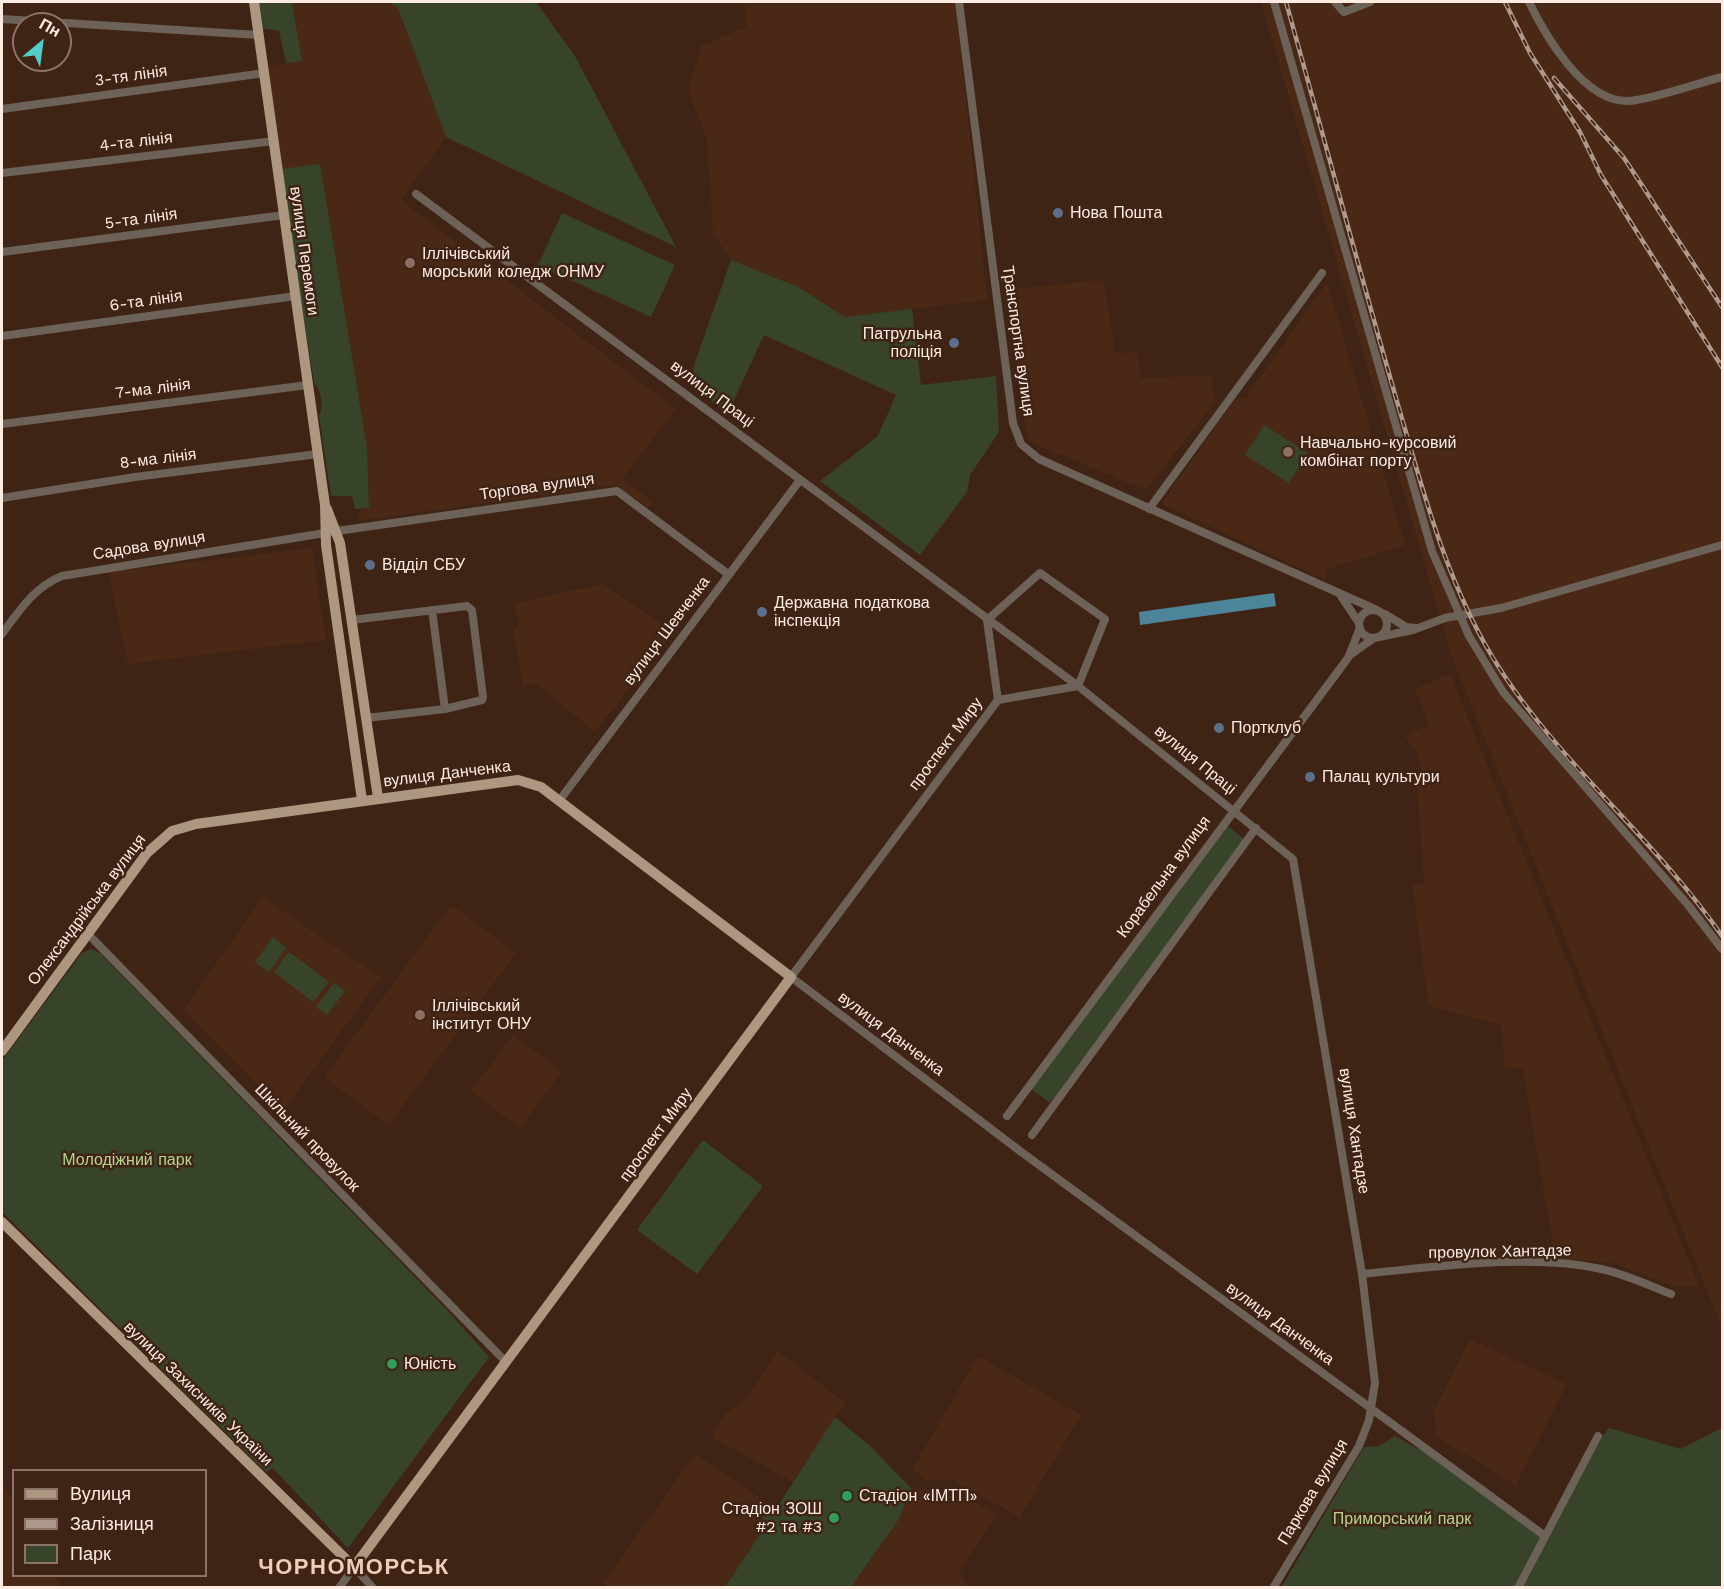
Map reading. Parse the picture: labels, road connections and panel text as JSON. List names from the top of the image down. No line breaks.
{"streets":{"main road":["вулиця Перемоги","проспект Миру","вулиця Данченка","Олександрійська вулиця","вулиця Захисників України"],"street":["3-тя лінія","4-та лінія","5-та лінія","6-та лінія","Транспортна вулиця","7-ма лінія","вулиця Праці","8-ма лінія","Торгова вулиця","Садова вулиця","вулиця Шевченка","Корабельна вулиця","вулиця Хантадзе","Шкільний провулок","провулок Хантадзе","Паркова вулиця"]},"crossings":[["3-тя лінія","вулиця Перемоги"],["4-та лінія","вулиця Перемоги"],["5-та лінія","вулиця Перемоги"],["вулиця Перемоги","6-та лінія"],["вулиця Перемоги","7-ма лінія"],["вулиця Перемоги","8-ма лінія"],["вулиця Перемоги","Торгова вулиця"],["вулиця Перемоги","Садова вулиця"],["вулиця Перемоги","вулиця Данченка"],["вулиця Перемоги","Олександрійська вулиця"],["вулиця Праці","вулиця Шевченка"],["вулиця Праці","Корабельна вулиця"],["вулиця Праці","вулиця Хантадзе"],["Торгова вулиця","Садова вулиця"],["Торгова вулиця","вулиця Шевченка"],["вулиця Шевченка","вулиця Данченка"],["проспект Миру","вулиця Данченка"],["проспект Миру","Шкільний провулок"],["проспект Миру","вулиця Захисників України"],["вулиця Данченка","Олександрійська вулиця"],["вулиця Данченка","вулиця Хантадзе"],["вулиця Данченка","Паркова вулиця"],["Олександрійська вулиця","Шкільний провулок"],["вулиця Хантадзе","провулок Хантадзе"],["вулиця Хантадзе","Паркова вулиця"]],"districts":["ЧОРНОМОРСЬК"],"parks":["Молодіжний парк","Приморський парк"],"places":["Нова Пошта","Іллічівський морський коледж ОНМУ","Патрульна поліція","Навчально-курсовий комбінат порту","Відділ СБУ","Державна податкова інспекція","Портклуб","Палац культури","Іллічівський інститут ОНУ","Юність","Стадіон «ІМТП»","Стадіон ЗОШ #2 та #3"],"legend":["Вулиця","Залізниця","Парк"],"north":"top right"}
